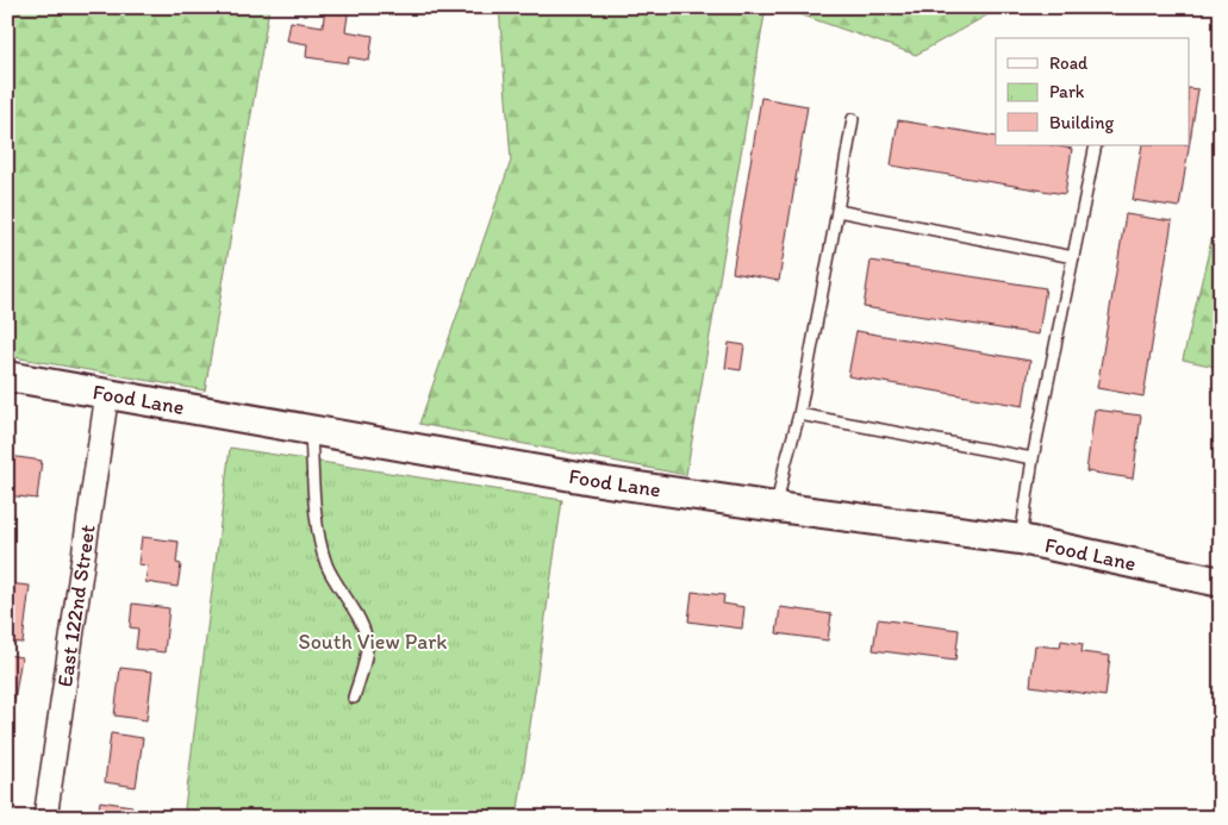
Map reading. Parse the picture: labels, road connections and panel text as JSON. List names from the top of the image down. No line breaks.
{"streets":{"street":["Food Lane","East 122nd Street"]},"crossings":[["Food Lane","East 122nd Street"]],"parks":["South View Park"],"legend":["Road","Park","Building"]}
